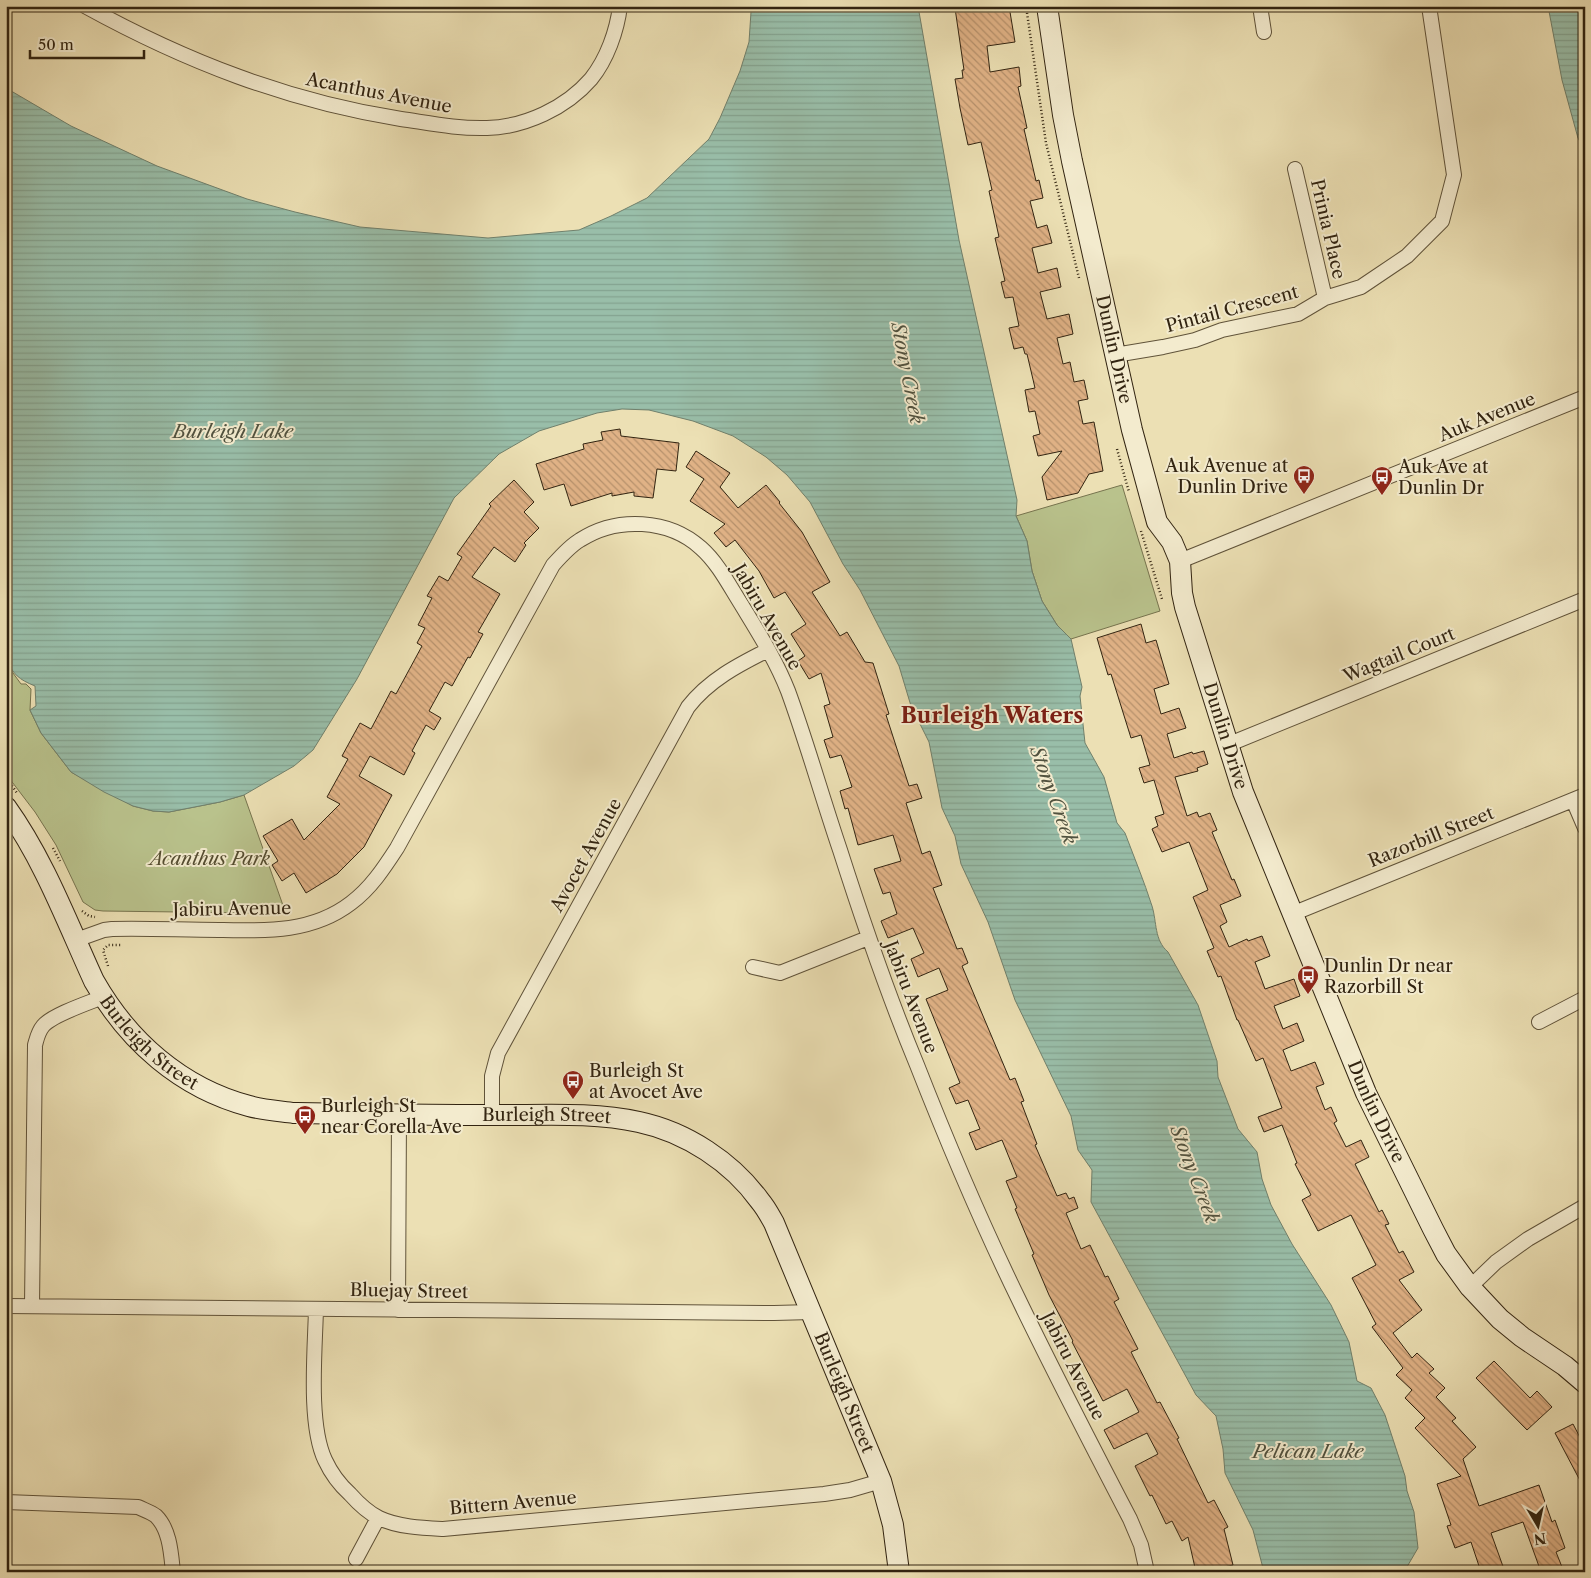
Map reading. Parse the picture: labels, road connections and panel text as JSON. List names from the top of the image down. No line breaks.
{"streets":{"street":["Acanthus Avenue","Prinia Place","Pintail Crescent","Dunlin Drive","Auk Avenue","Jabiru Avenue","Wagtail Court","Razorbill Street","Avocet Avenue","Burleigh Street","Bluejay Street","Bittern Avenue"]},"crossings":[["Prinia Place","Pintail Crescent"],["Pintail Crescent","Dunlin Drive"],["Dunlin Drive","Auk Avenue"],["Dunlin Drive","Wagtail Court"],["Dunlin Drive","Razorbill Street"],["Jabiru Avenue","Avocet Avenue"],["Jabiru Avenue","Burleigh Street"],["Avocet Avenue","Burleigh Street"],["Burleigh Street","Bluejay Street"],["Burleigh Street","Bittern Avenue"],["Bluejay Street","Bittern Avenue"]],"districts":["Burleigh Waters"],"water":["Stony Creek","Burleigh Lake","Pelican Lake"],"parks":["Acanthus Park"],"places":{"bus stop":["Auk Avenue at Dunlin Drive","Auk Ave at Dunlin Dr","Dunlin Dr near Razorbill St","Burleigh St at Avocet Ave","Burleigh St near Corella Ave"]},"scale_bar":"50 m","north":"bottom"}
